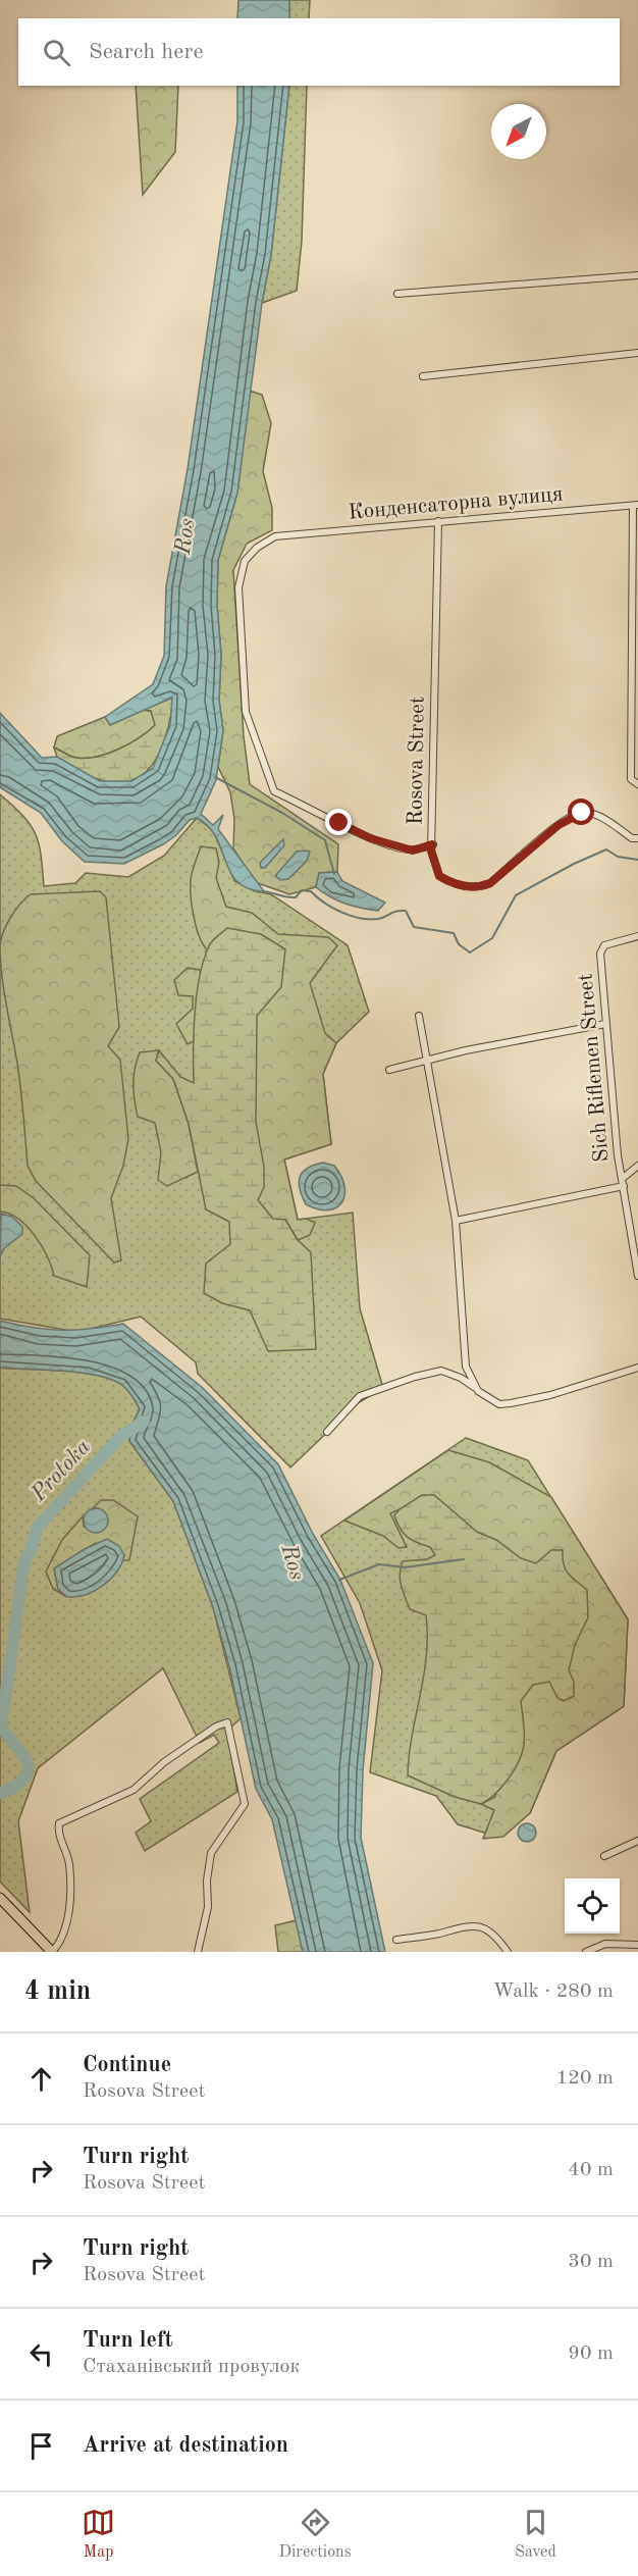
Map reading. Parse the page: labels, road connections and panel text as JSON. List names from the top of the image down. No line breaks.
{"streets":{"street":["Конденсаторна вулиця","Rosova Street","Sich Riflemen Street"]},"crossings":[["Конденсаторна вулиця","Rosova Street"]],"water":["Ros","Protoka"],"north":"bottom left","page":{"search":"Search here","heading":["4 min","Walk · 280 m"],"list":[["Continue","Rosova Street","120 m"],["Turn right","Rosova Street","40 m"],["Turn right","Rosova Street","30 m"],["Turn left","Стаханівський провулок","90 m"],"Arrive at destination"],"nav":["Map","Directions","Saved"]}}
